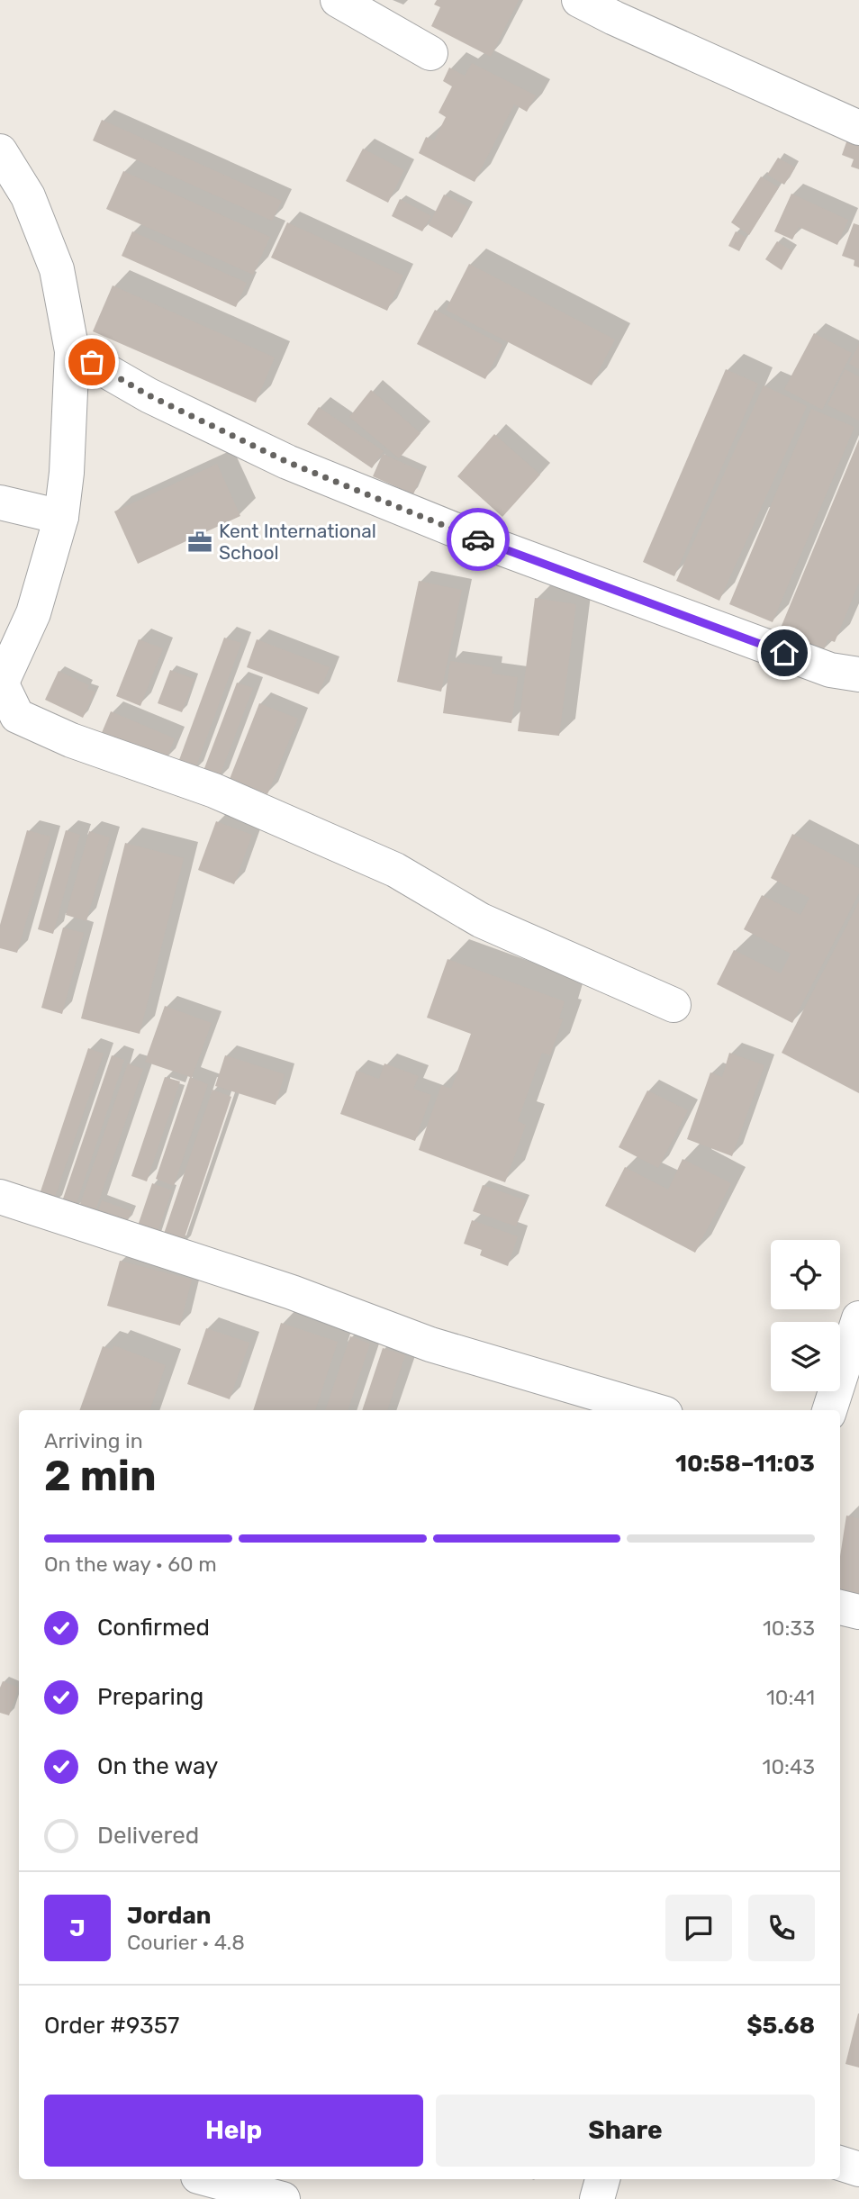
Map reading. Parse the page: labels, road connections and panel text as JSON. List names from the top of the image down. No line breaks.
{"places":{"office":["Kent International School"]},"page":{"heading":["2 min","Arriving in","10:58–11:03"],"panel":["Jordan","Courier · 4.8","Order #9357","$5.68"],"bar":"On the way · 60 m","list":[["Confirmed","10:33"],["Preparing","10:41"],["On the way","10:43"],"Delivered"],"round":"J","buttons":["Help","Share"]}}
